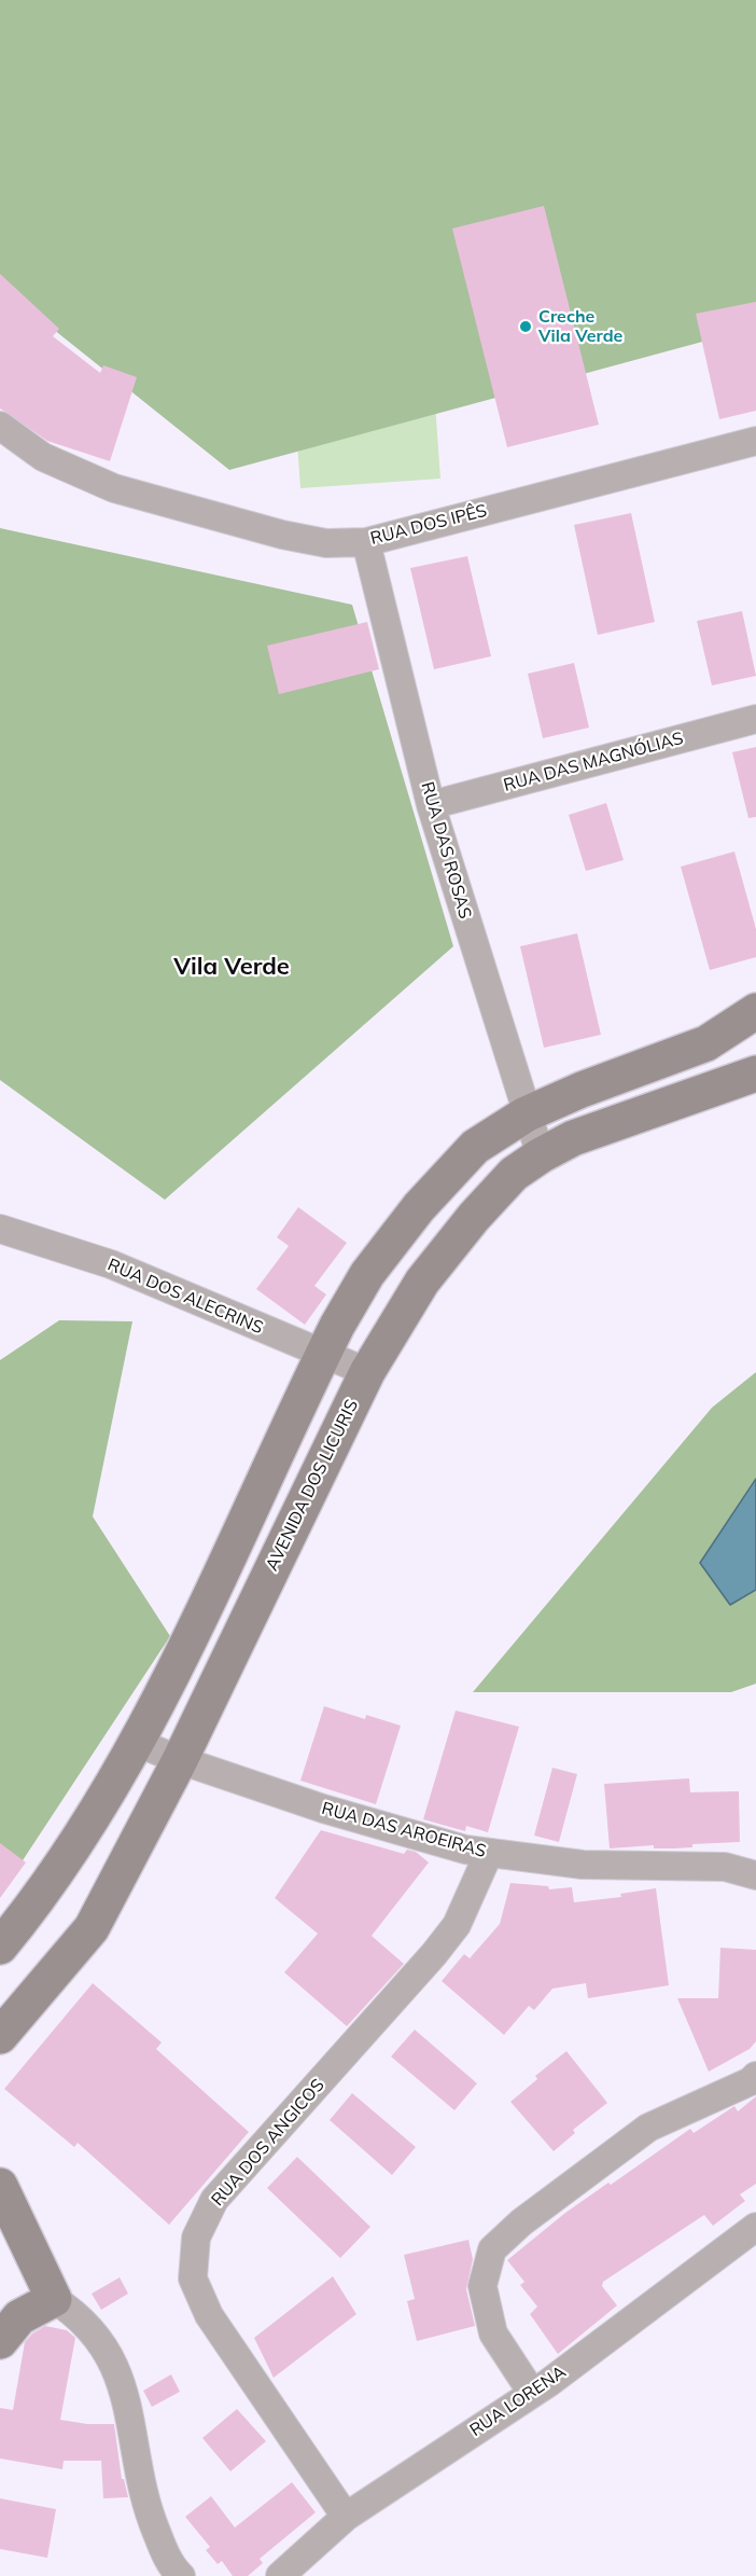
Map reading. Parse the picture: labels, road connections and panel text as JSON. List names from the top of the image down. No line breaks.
{"streets":{"street":["RUA DOS IPÊS","RUA DAS MAGNÓLIAS","RUA DAS ROSAS","RUA DOS ALECRINS","AVENIDA DOS LICURIS","RUA DAS AROEIRAS","RUA DOS ANGICOS","RUA LORENA"]},"crossings":[["RUA DOS IPÊS","RUA DAS ROSAS"],["RUA DAS MAGNÓLIAS","RUA DAS ROSAS"],["RUA DAS ROSAS","AVENIDA DOS LICURIS"],["RUA DOS ALECRINS","AVENIDA DOS LICURIS"],["AVENIDA DOS LICURIS","RUA DAS AROEIRAS"],["RUA DAS AROEIRAS","RUA DOS ANGICOS"],["RUA DOS ANGICOS","RUA LORENA"]],"districts":["Vila Verde"],"places":["Creche Vila Verde"]}
